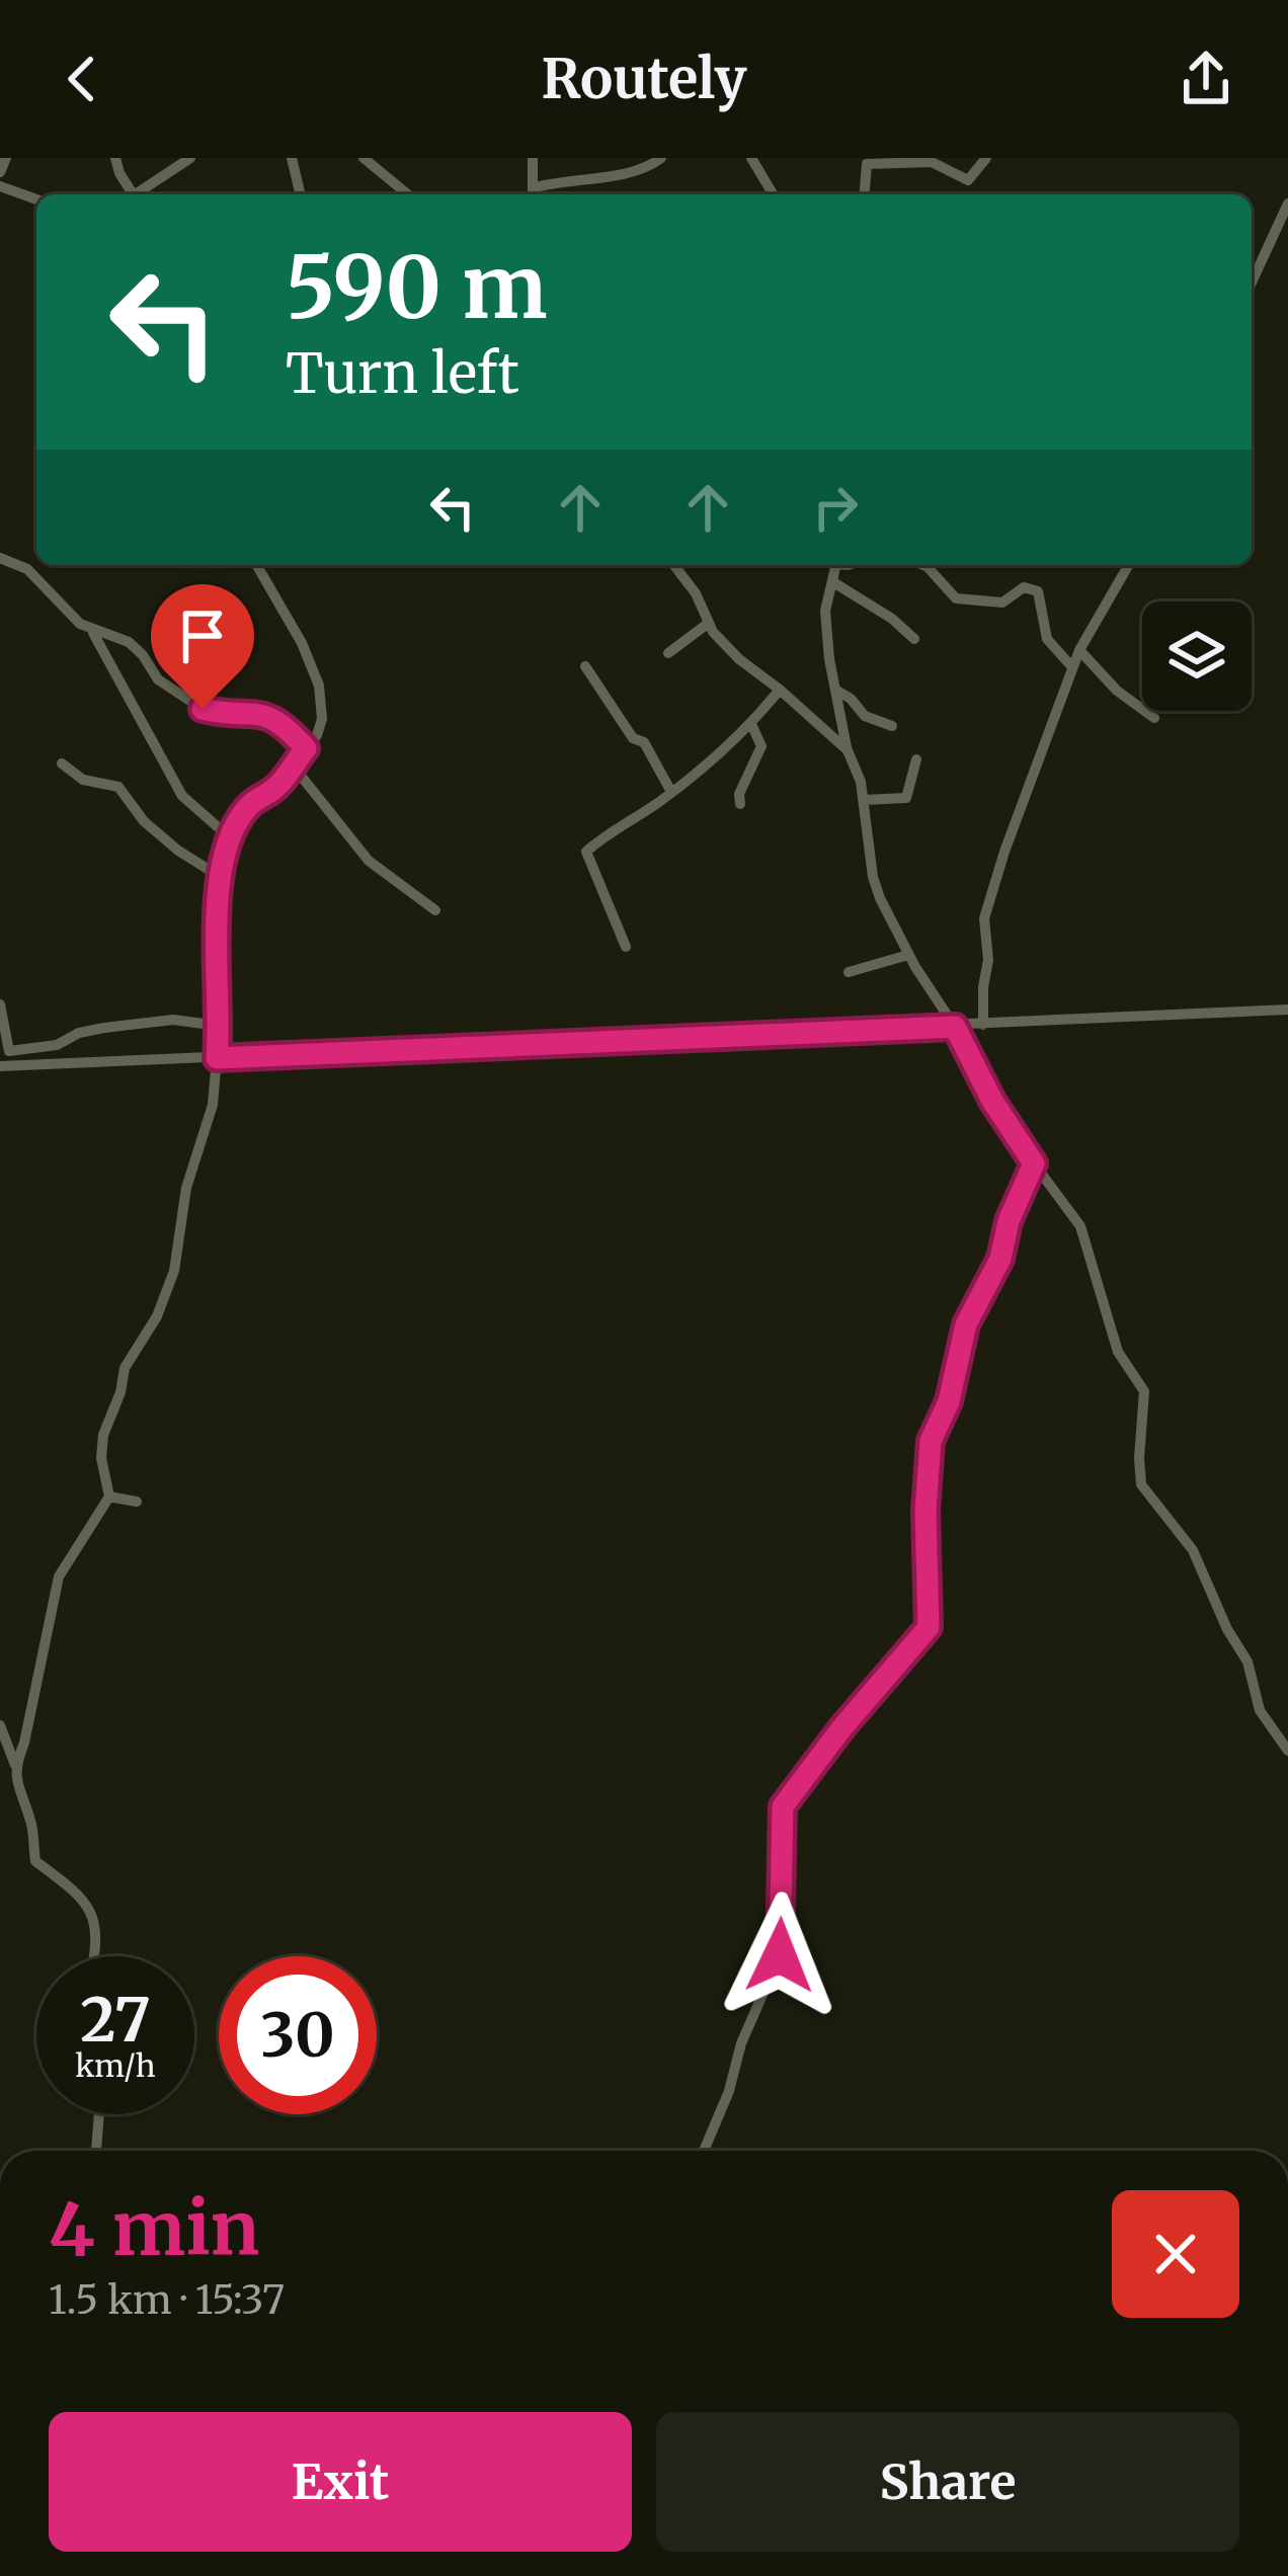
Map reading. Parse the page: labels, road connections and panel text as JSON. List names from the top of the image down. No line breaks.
{"page":{"header":"Routely","turn":["590 m","Turn left"],"speed":"27 km/h","limit":"30","heading":["4 min","1.5 km · 15:37"],"buttons":["Exit","Share"]}}
